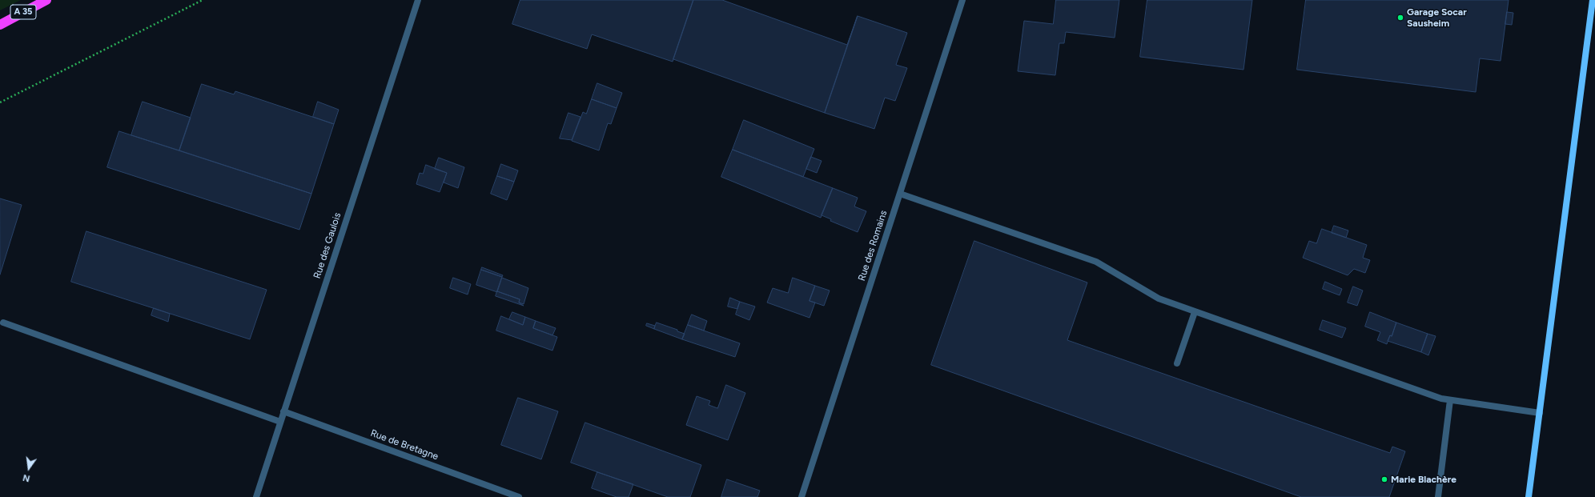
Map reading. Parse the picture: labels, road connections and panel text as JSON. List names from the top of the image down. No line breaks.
{"streets":{"highway":["A 35"],"street":["Rue des Gaulois","Rue des Romains","Rue de Bretagne"]},"crossings":[["Rue des Gaulois","Rue de Bretagne"]],"places":["Garage Socar Sausheim","Marie Blachère"],"north":"bottom"}
